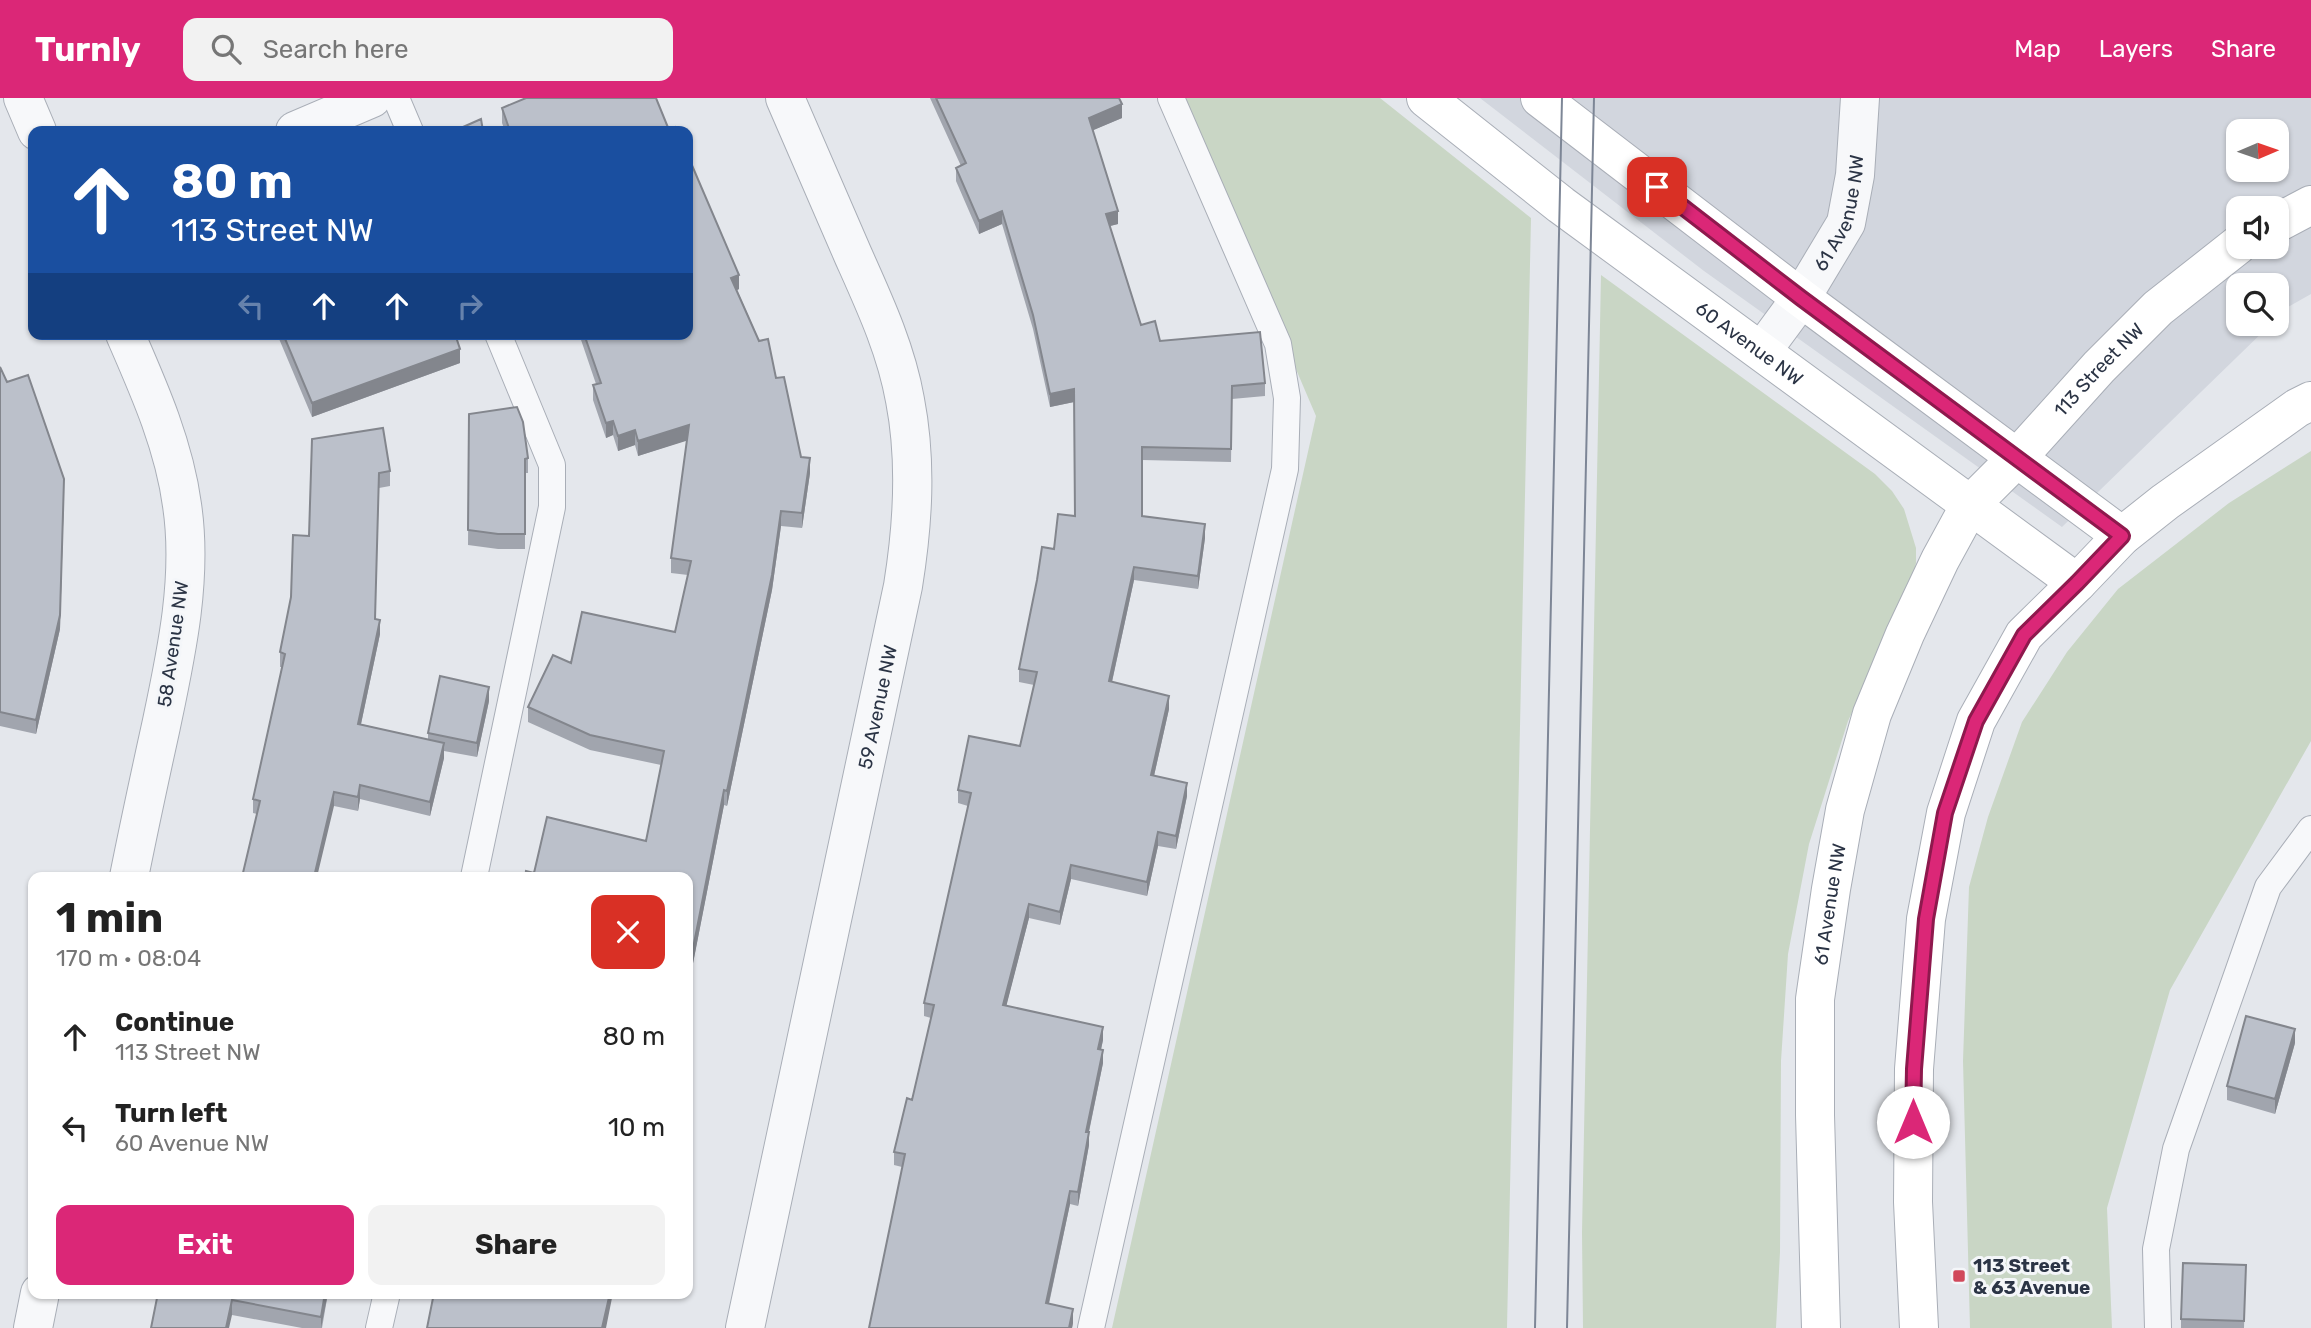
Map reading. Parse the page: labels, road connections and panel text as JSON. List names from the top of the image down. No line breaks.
{"streets":{"main road":["61 Avenue NW","60 Avenue NW","113 Street NW"],"street":["58 Avenue NW","59 Avenue NW"]},"crossings":[["61 Avenue NW","60 Avenue NW"],["61 Avenue NW","113 Street NW"],["60 Avenue NW","113 Street NW"]],"places":{"transit":["113 Street & 63 Avenue"]},"north":"right","page":{"header":"Turnly","search":"Search here","nav":["Map","Layers","Share"],"turn":["80 m","113 Street NW"],"heading":["1 min","170 m · 08:04"],"list":[{"name":"Continue","note":"113 Street NW","value":"80 m"},{"name":"Turn left","note":"60 Avenue NW","value":"10 m"}],"buttons":["Exit","Share"]}}
